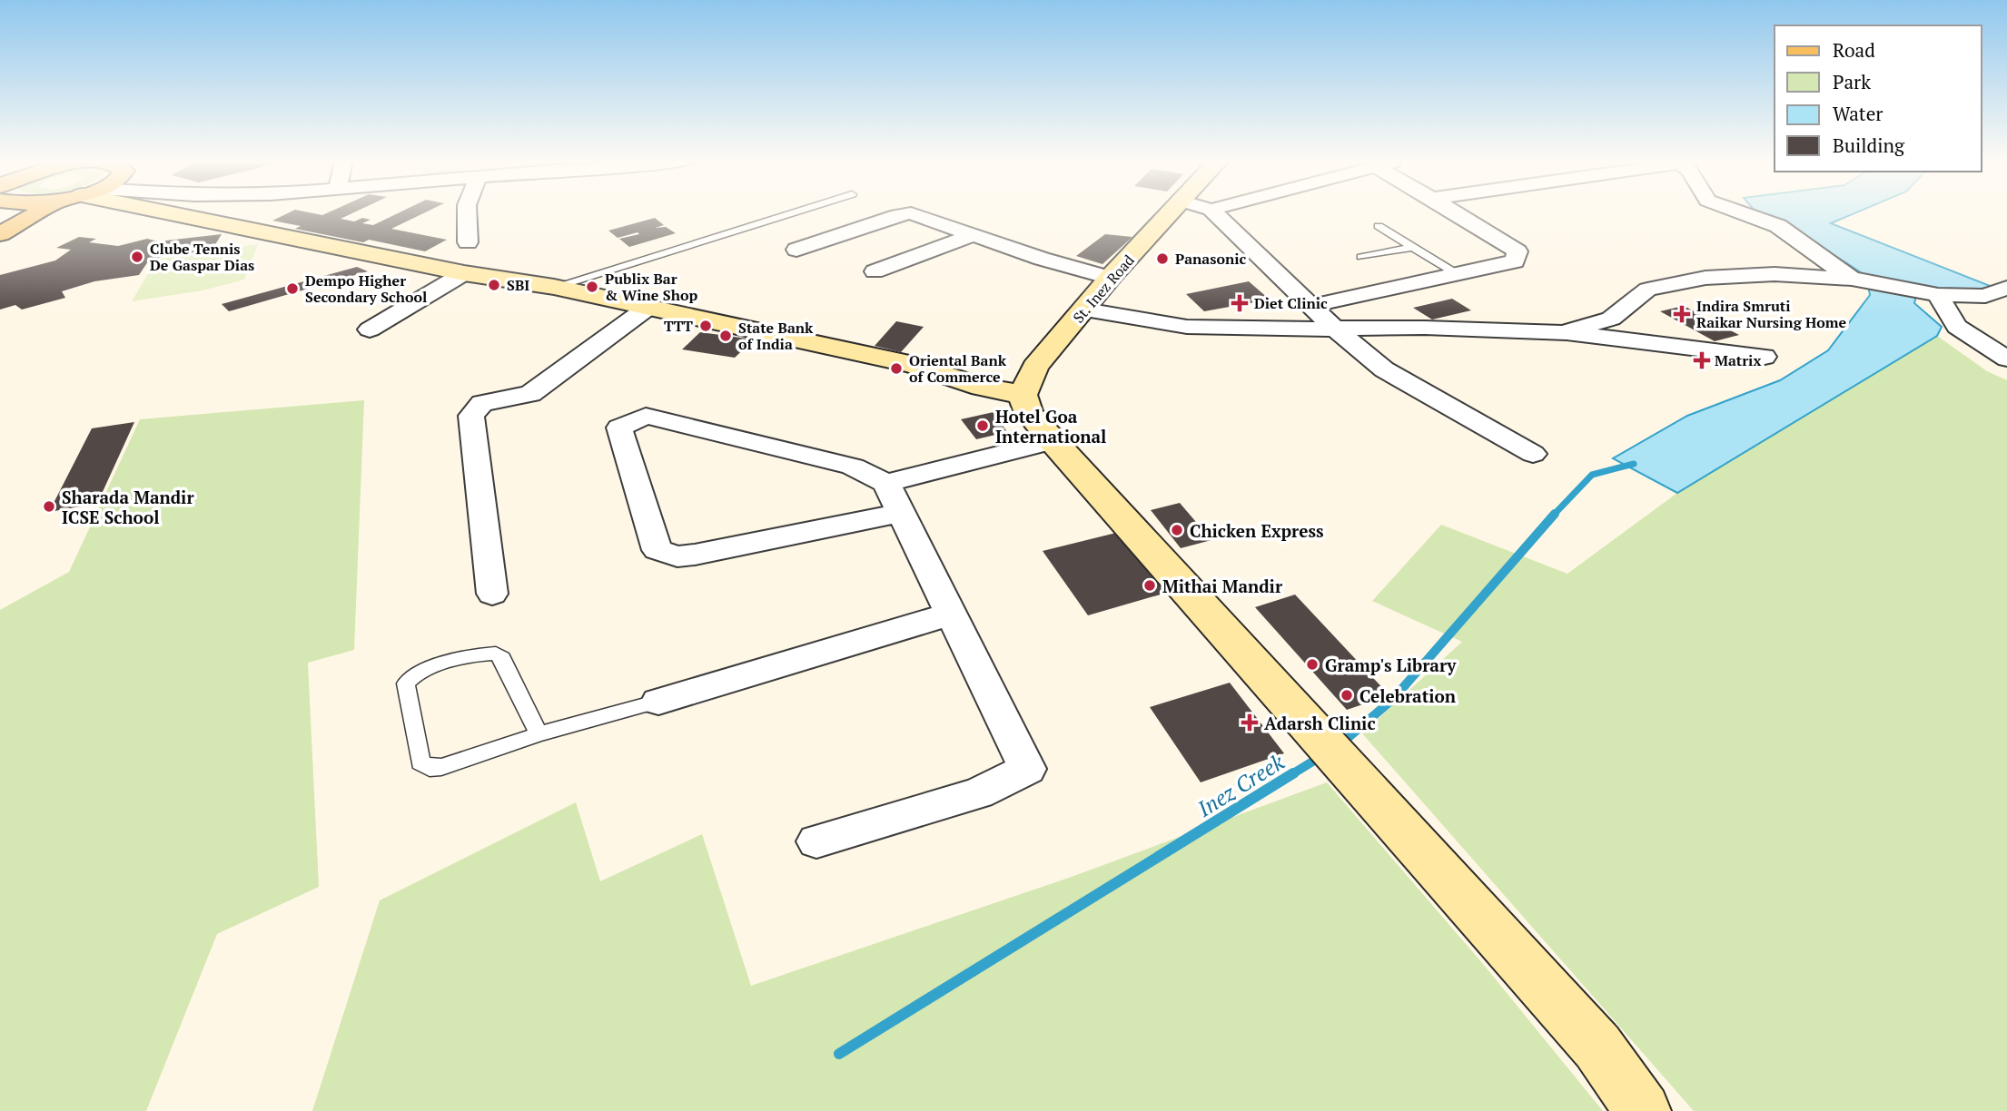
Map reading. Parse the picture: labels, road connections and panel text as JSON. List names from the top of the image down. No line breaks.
{"streets":{"main road":["St. Inez Road"]},"water":["Inez Creek"],"places":{"other":["Clube Tennis De Gaspar Dias","Panasonic","SBI","Publix Bar & Wine Shop","Dempo Higher Secondary School","TTT","State Bank of India","Oriental Bank of Commerce","Hotel Goa International","Sharada Mandir ICSE School","Chicken Express","Mithai Mandir","Gramp's Library","Celebration"],"health":["Diet Clinic","Indira Smruti Raikar Nursing Home","Matrix","Adarsh Clinic"]},"legend":["Road","Park","Water","Building"]}
